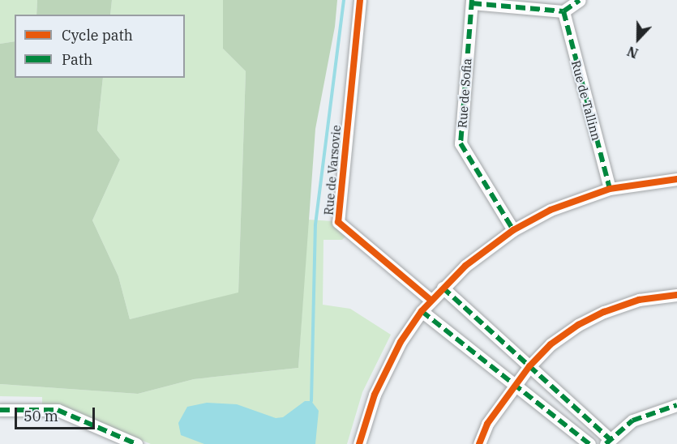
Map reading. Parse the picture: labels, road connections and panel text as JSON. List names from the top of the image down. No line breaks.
{"streets":{"street":["Rue de Sofia","Rue de Tallinn","Rue de Varsovie"]},"legend":["Cycle path","Path"],"scale_bar":"50 m","north":"bottom"}
